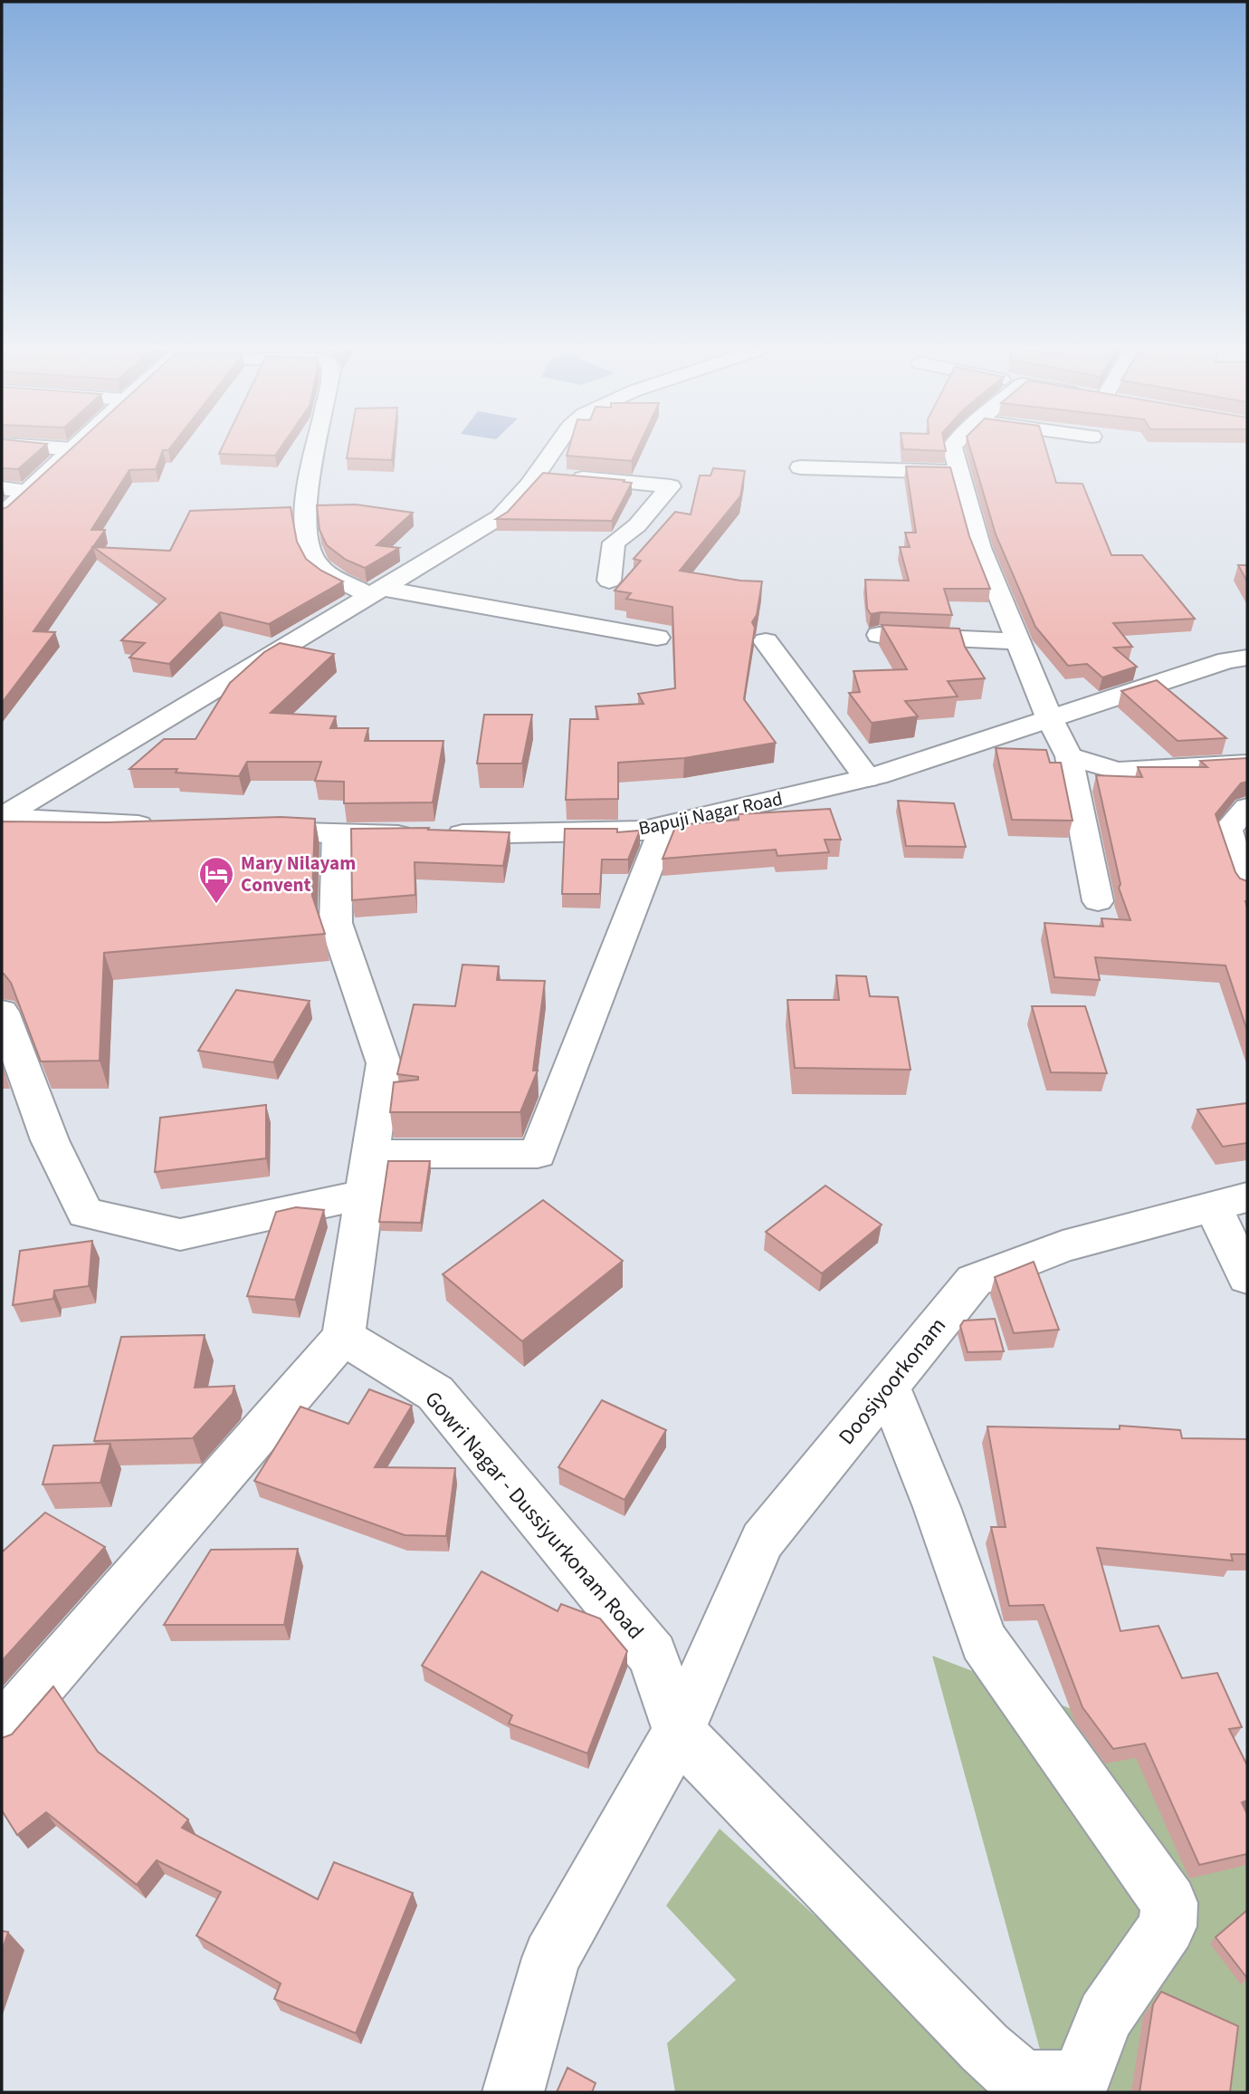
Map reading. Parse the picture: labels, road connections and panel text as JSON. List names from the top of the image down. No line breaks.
{"streets":{"street":["Bapuji Nagar Road","Doosiyoorkonam","Gowri Nagar - Dussiyurkonam Road"]},"crossings":[["Doosiyoorkonam","Gowri Nagar - Dussiyurkonam Road"]],"places":{"hotel":["Mary Nilayam Convent"]}}
